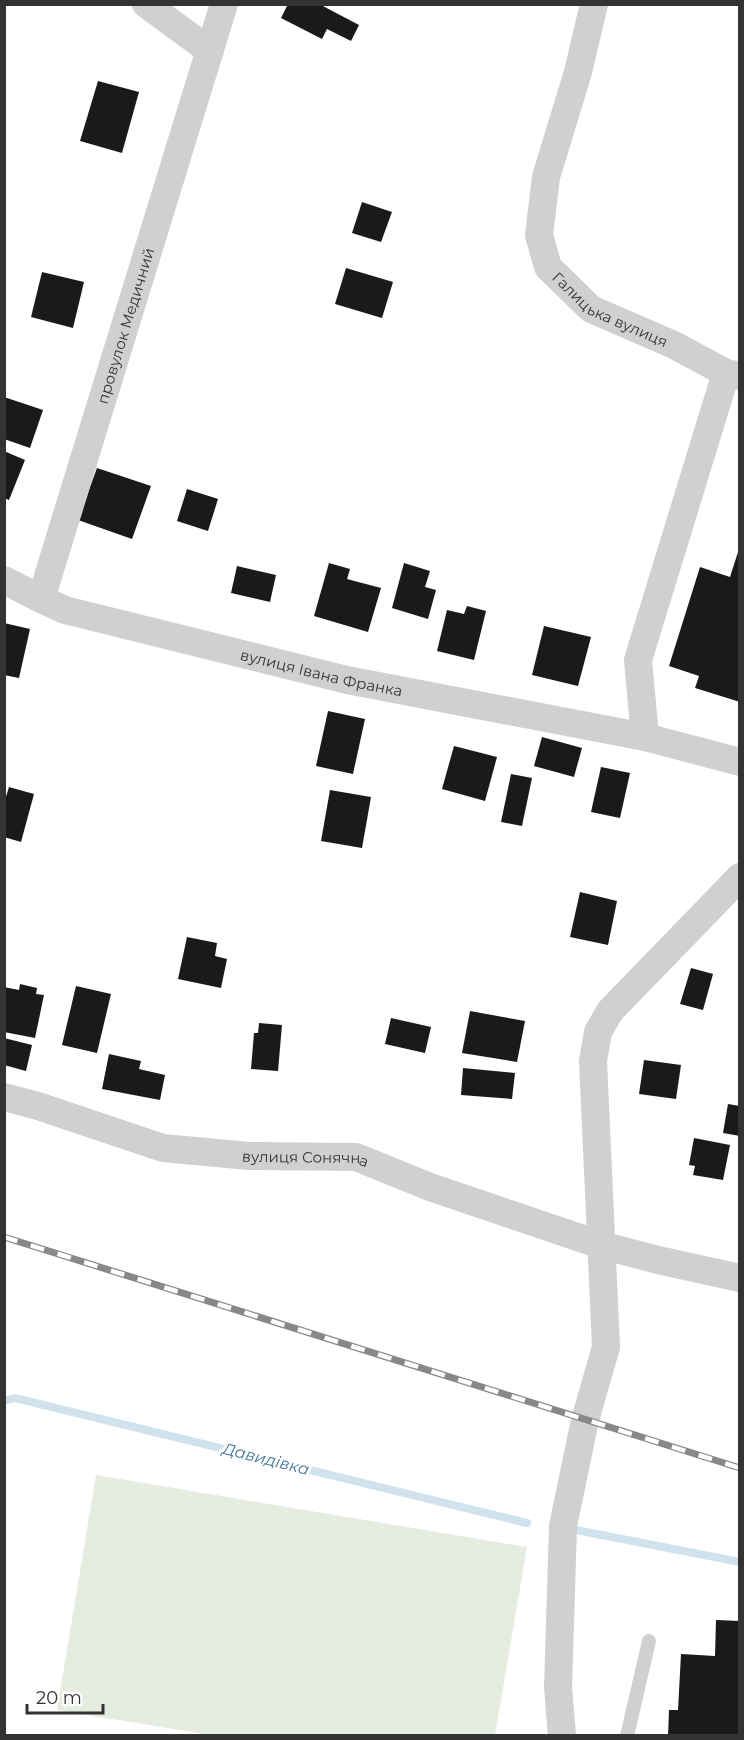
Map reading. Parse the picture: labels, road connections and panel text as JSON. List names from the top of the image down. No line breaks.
{"streets":{"street":["Галицька вулиця","провулок Медичний","вулиця Івана Франка","вулиця Сонячна"]},"crossings":[["провулок Медичний","вулиця Івана Франка"]],"water":["Давидівка"],"scale_bar":"20 m"}
